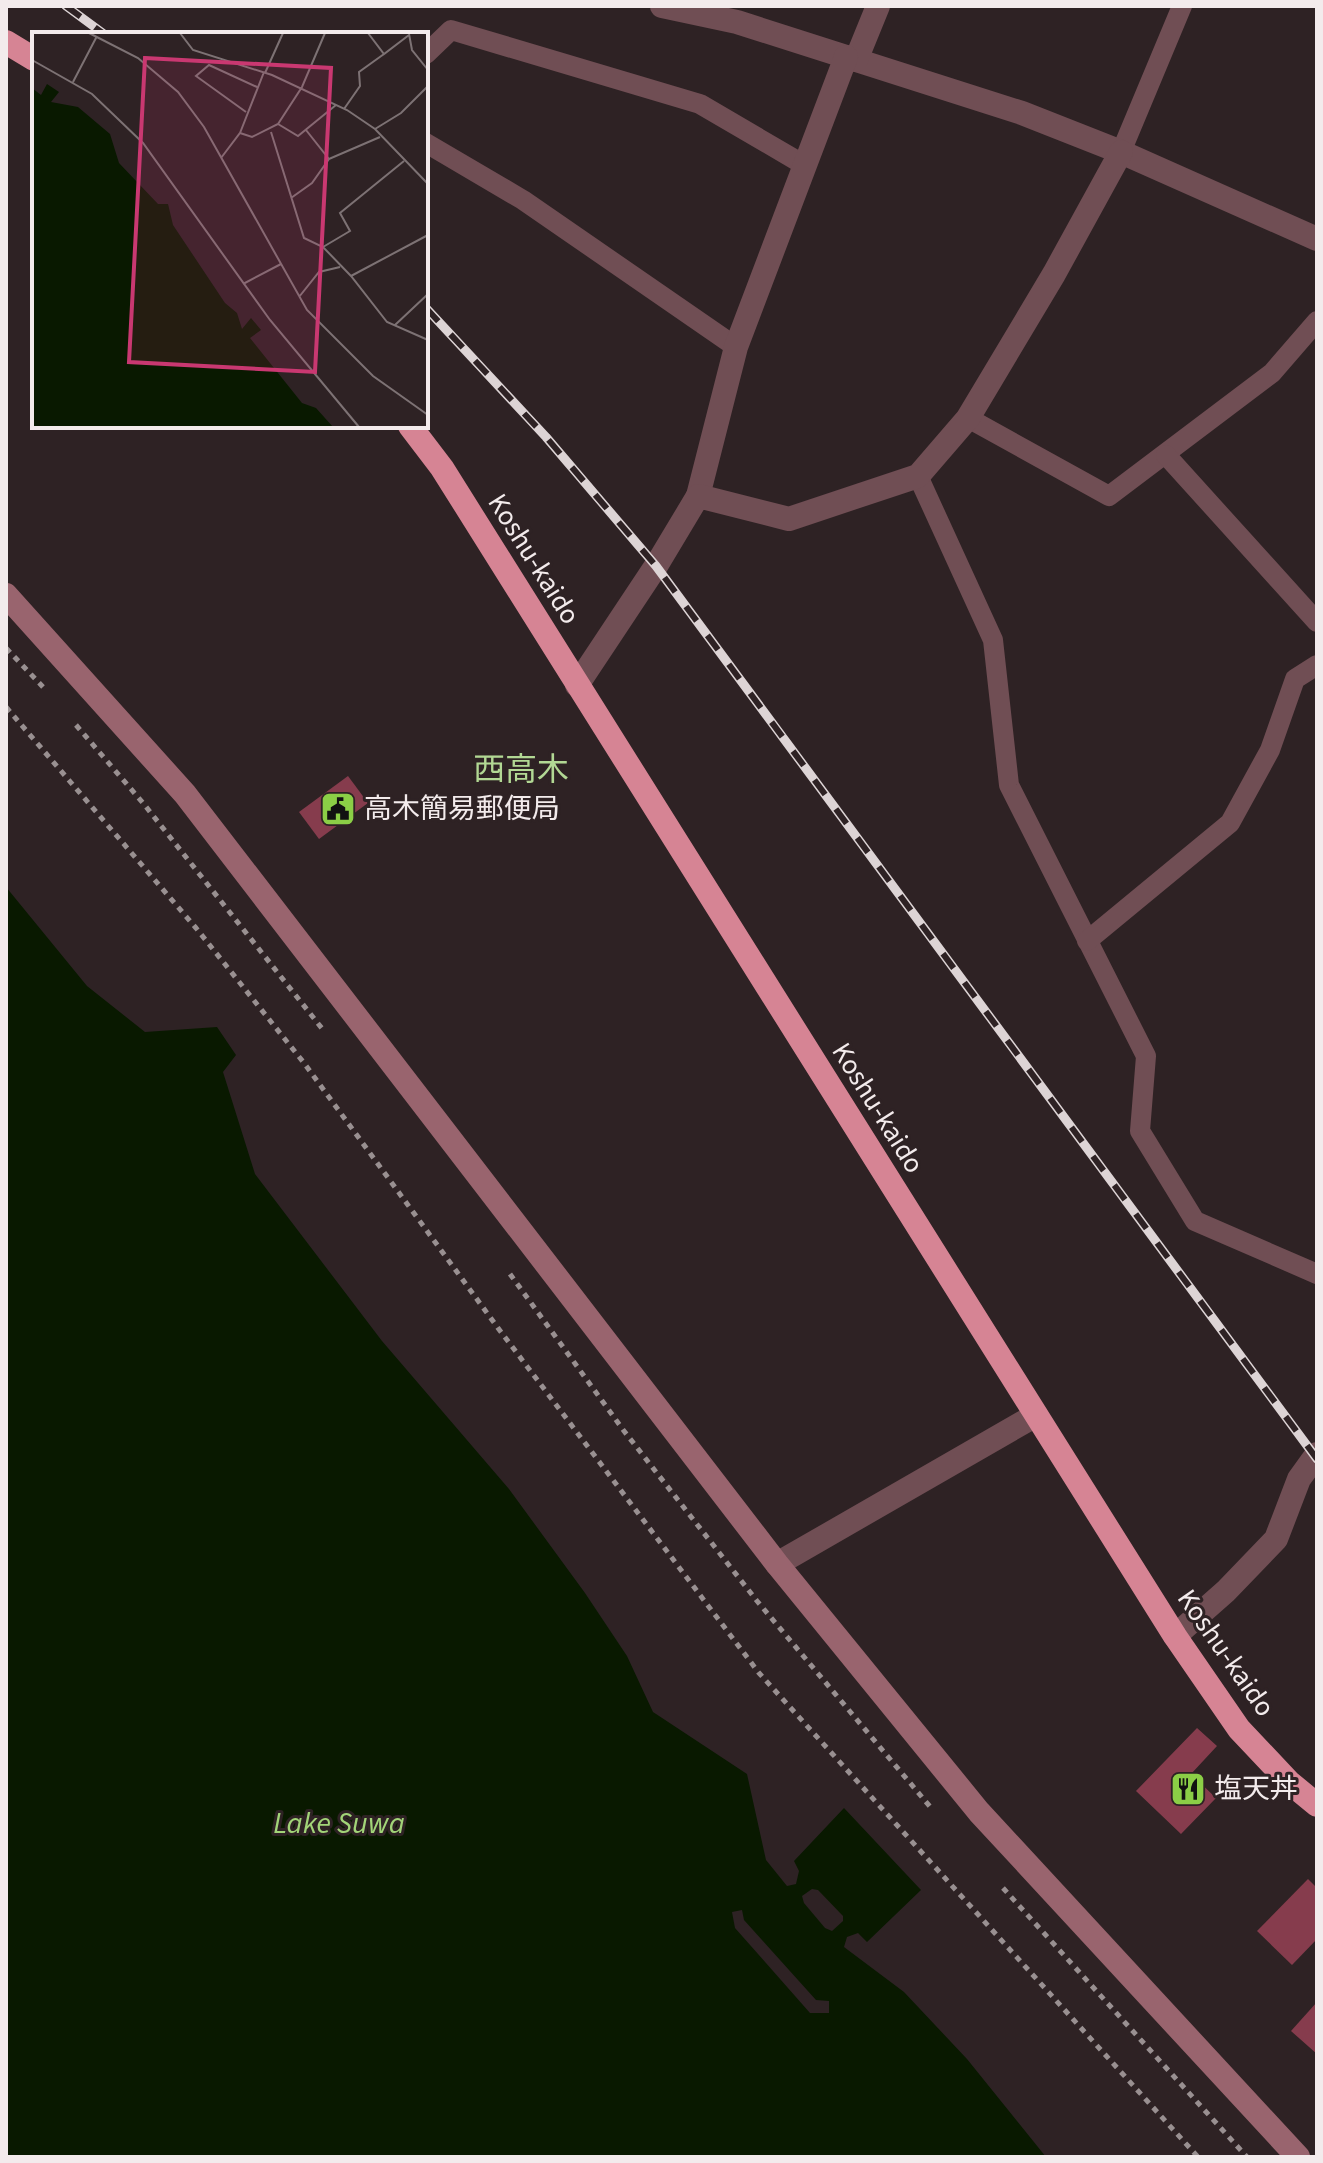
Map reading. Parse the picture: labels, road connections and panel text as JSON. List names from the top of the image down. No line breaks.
{"streets":{"highway":["Koshu-kaido"]},"districts":["西高木"],"water":["Lake Suwa"],"places":{"public building":["高木簡易郵便局"],"restaurant":["塩天丼"]}}
